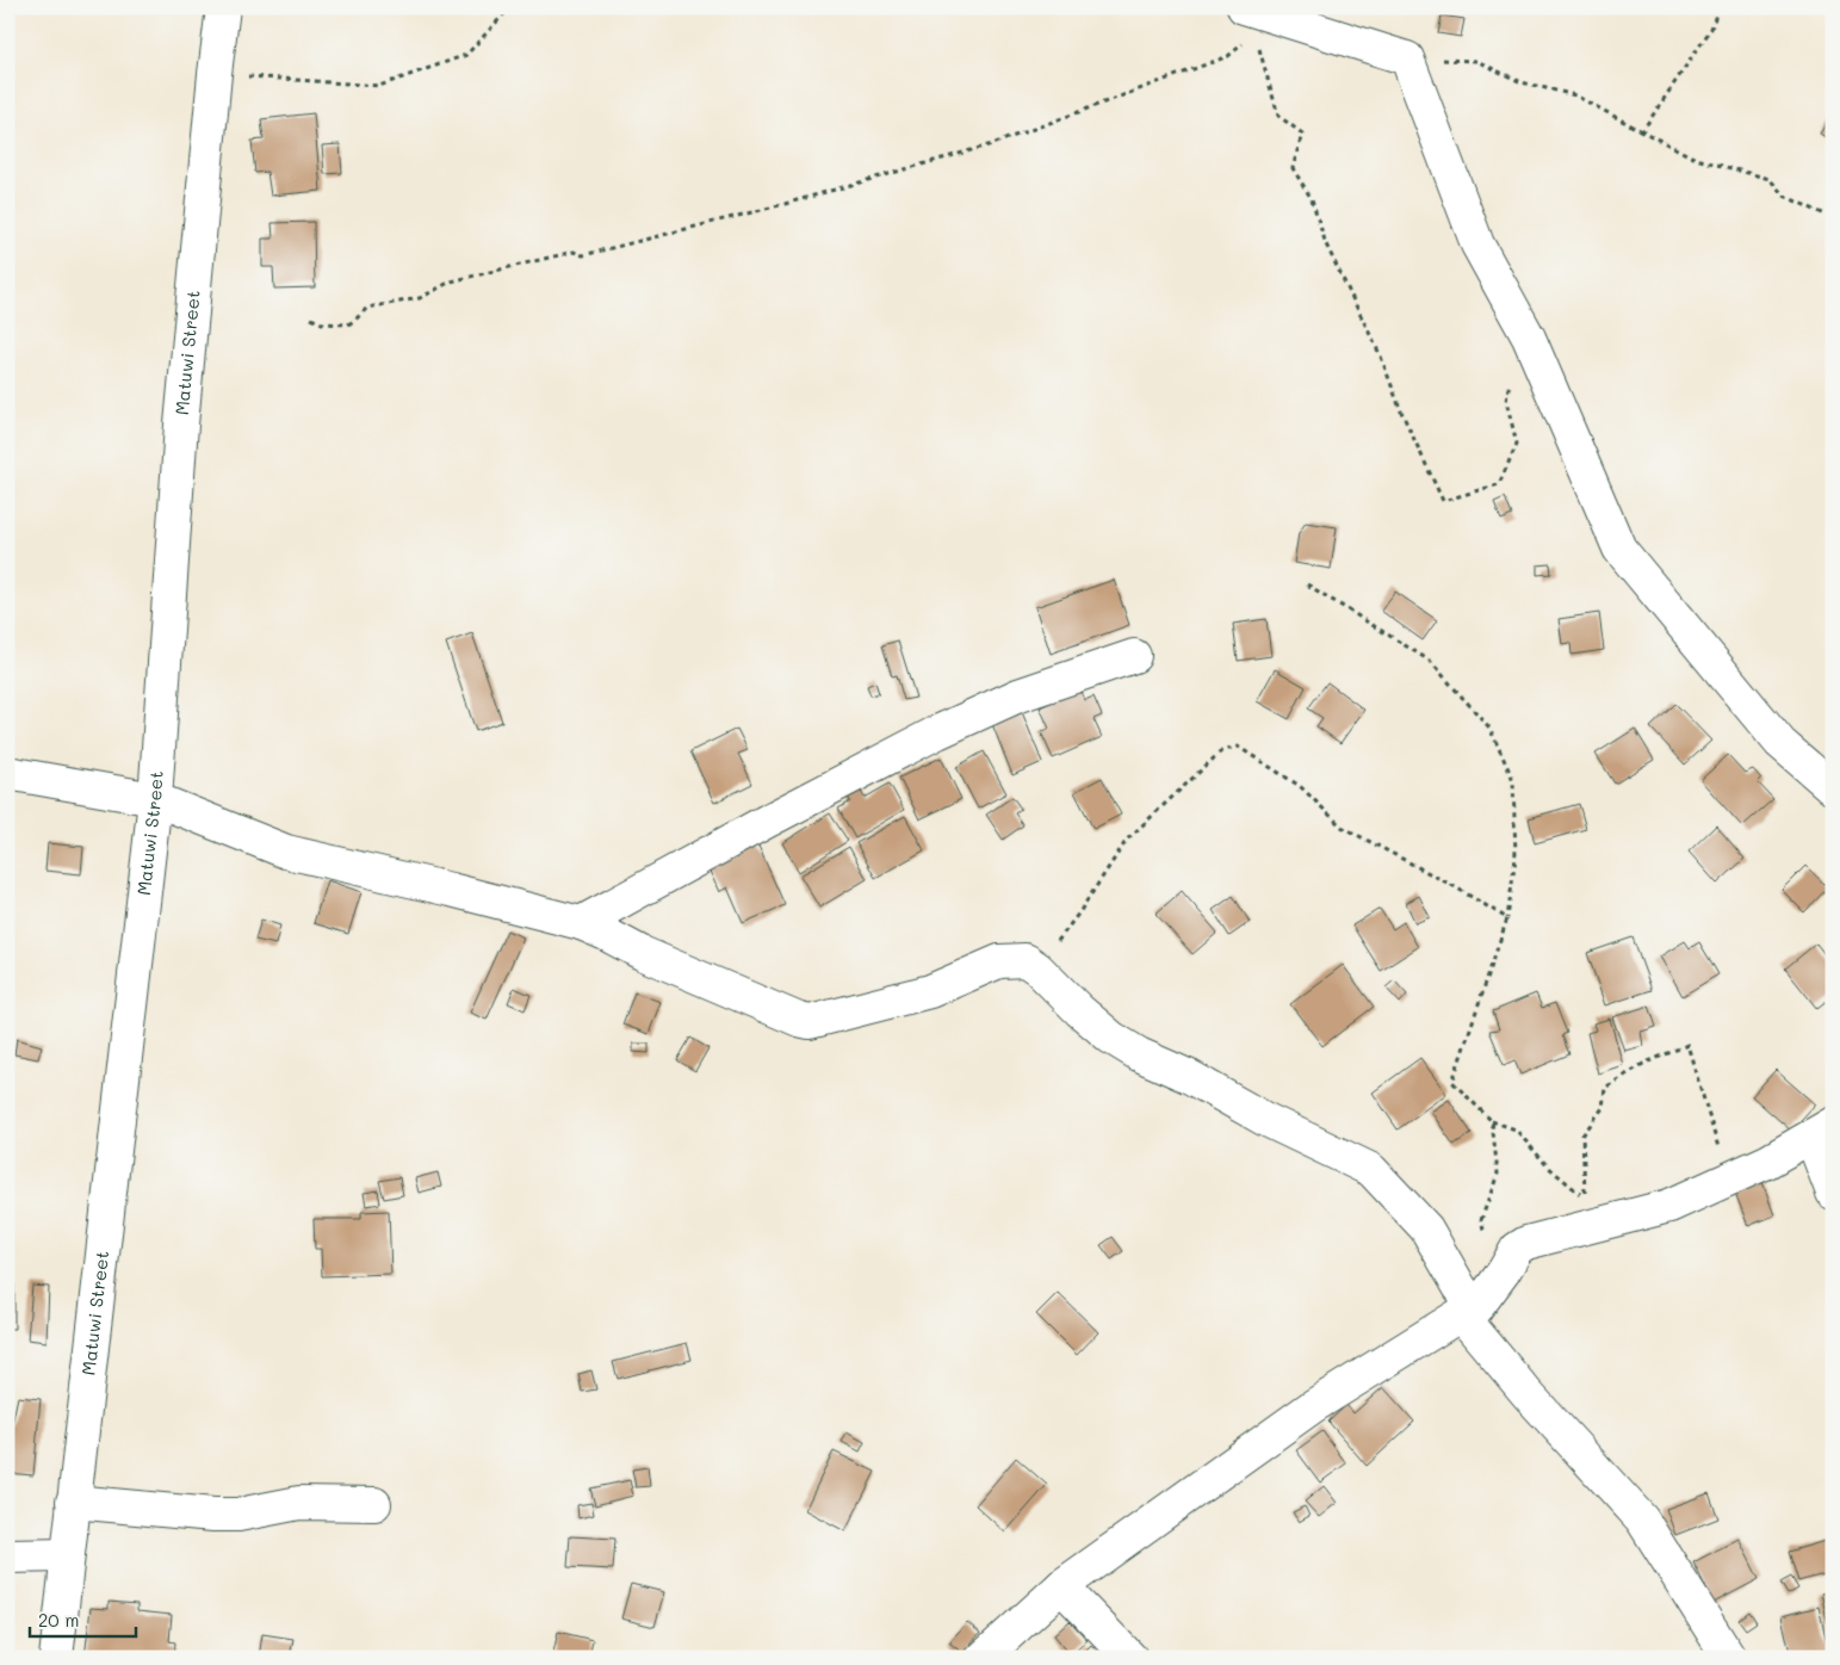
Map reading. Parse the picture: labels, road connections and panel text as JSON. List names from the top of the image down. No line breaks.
{"streets":{"street":["Matuwi Street"]},"scale_bar":"20 m"}
